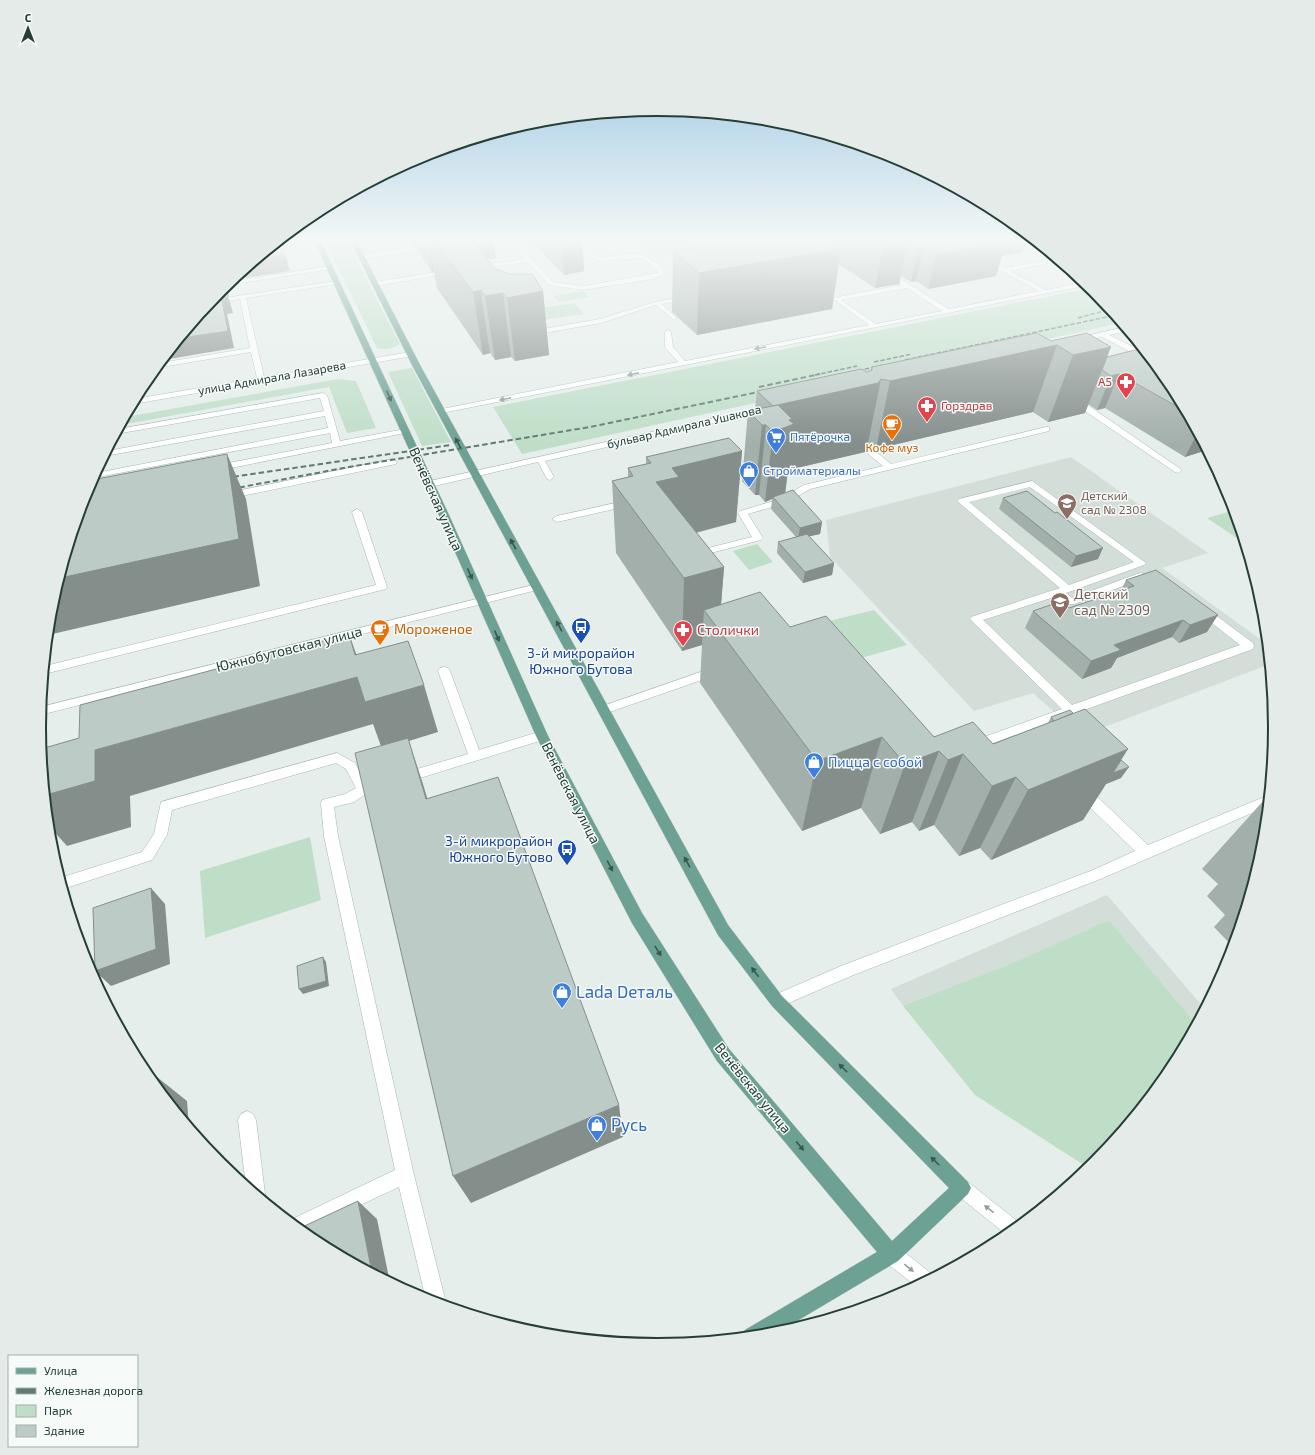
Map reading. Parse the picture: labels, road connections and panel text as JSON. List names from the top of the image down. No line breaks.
{"streets":{"main road":["Венёвская улица"],"street":["улица Адмирала Лазарева","бульвар Адмирала Ушакова","Южнобутовская улица"]},"crossings":[["улица Адмирала Лазарева","Венёвская улица"],["бульвар Адмирала Ушакова","Венёвская улица"],["Венёвская улица","Южнобутовская улица"]],"places":{"pharmacy":["А5","Горздрав","Столички"],"cafe":["Кофе муз","Мороженое"],"supermarket":["Пятёрочка"],"shop":["Стройматериалы","Пицца с собой","Lada Dеталь","Русь"],"school or university":["Детский сад № 2308","Детский сад № 2309"],"bus stop":["3-й микрорайон Южного Бутова","3-й микрорайон Южного Бутово"]},"legend":["Улица","Железная дорога","Парк","Здание"],"north":"top"}
